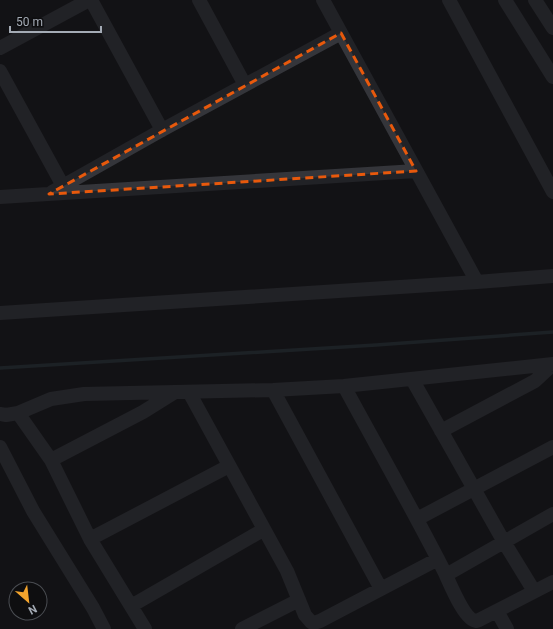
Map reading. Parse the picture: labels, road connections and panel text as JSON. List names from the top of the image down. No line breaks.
{"scale_bar":"50 m","north":"bottom right"}
